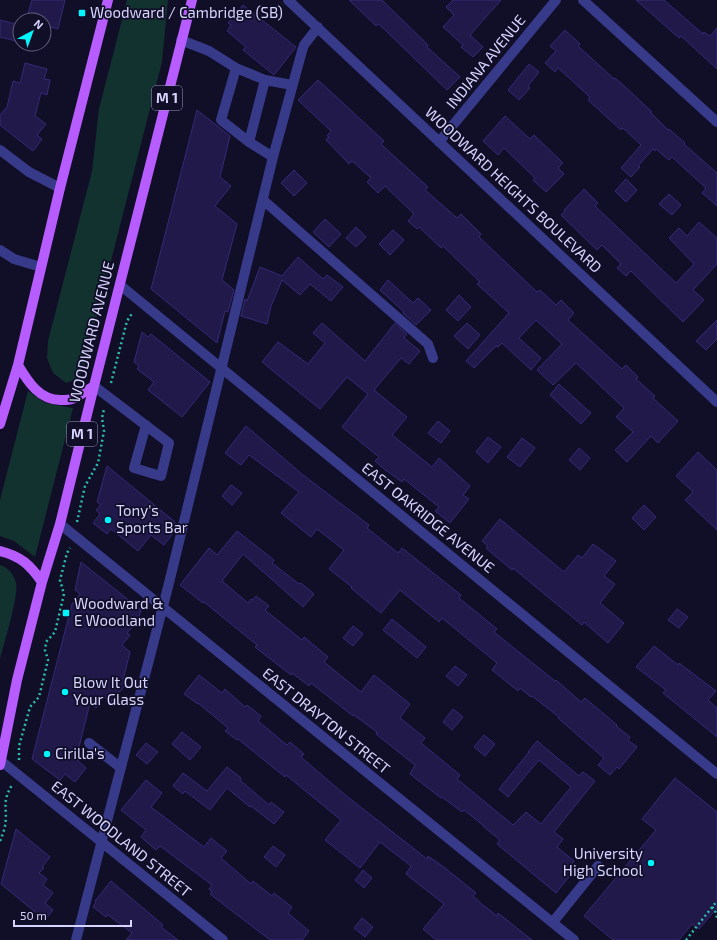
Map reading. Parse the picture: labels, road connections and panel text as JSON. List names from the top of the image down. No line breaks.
{"streets":{"main road":["M 1","WOODWARD AVENUE"],"street":["INDIANA AVENUE","WOODWARD HEIGHTS BOULEVARD","EAST OAKRIDGE AVENUE","EAST DRAYTON STREET","EAST WOODLAND STREET"]},"crossings":[["INDIANA AVENUE","WOODWARD HEIGHTS BOULEVARD"],["WOODWARD AVENUE","EAST OAKRIDGE AVENUE"],["WOODWARD AVENUE","EAST DRAYTON STREET"],["WOODWARD AVENUE","EAST WOODLAND STREET"]],"places":{"transit":["Woodward / Cambridge (SB)","Woodward & E Woodland"],"other":["Tony's Sports Bar","Blow It Out Your Glass","Cirilla's","University High School"]},"scale_bar":"50 m","north":"top right"}
